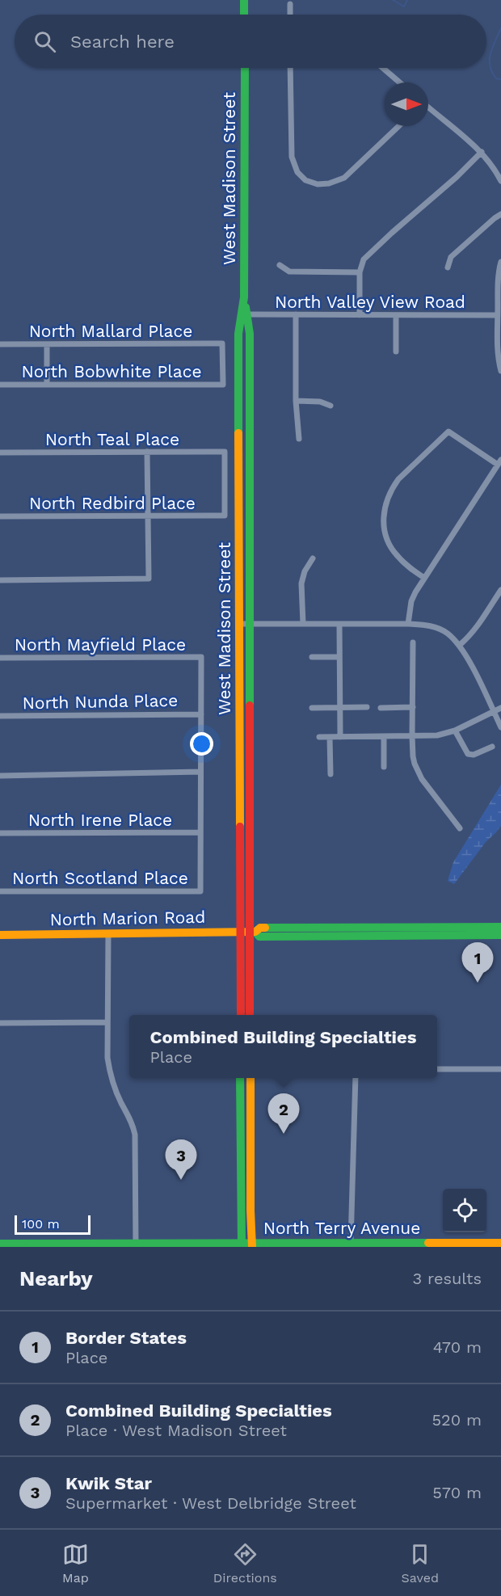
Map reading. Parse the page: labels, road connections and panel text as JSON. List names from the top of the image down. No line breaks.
{"streets":{"street":["West Madison Street","North Valley View Road","North Mallard Place","North Bobwhite Place","North Teal Place","North Redbird Place","North Mayfield Place","North Nunda Place","North Irene Place","North Scotland Place","North Marion Road","North Terry Avenue"]},"crossings":[["West Madison Street","North Valley View Road"],["West Madison Street","North Marion Road"],["North Mallard Place","North Bobwhite Place"],["North Teal Place","North Redbird Place"],["North Mayfield Place","North Nunda Place"],["North Irene Place","North Scotland Place"]],"scale_bar":"100 m","north":"right","page":{"search":"Search here","pins":["1","2","3"],"popup":["Combined Building Specialties","Place"],"scale":"100 m","heading":["Nearby","3 results"],"list":[{"mark":"1","name":"Border States","note":"Place","value":"470 m"},{"mark":"2","name":"Combined Building Specialties","note":"Place · West Madison Street","value":"520 m"},{"mark":"3","name":"Kwik Star","note":"Supermarket · West Delbridge Street","value":"570 m"}],"nav":["Map","Directions","Saved"]}}
